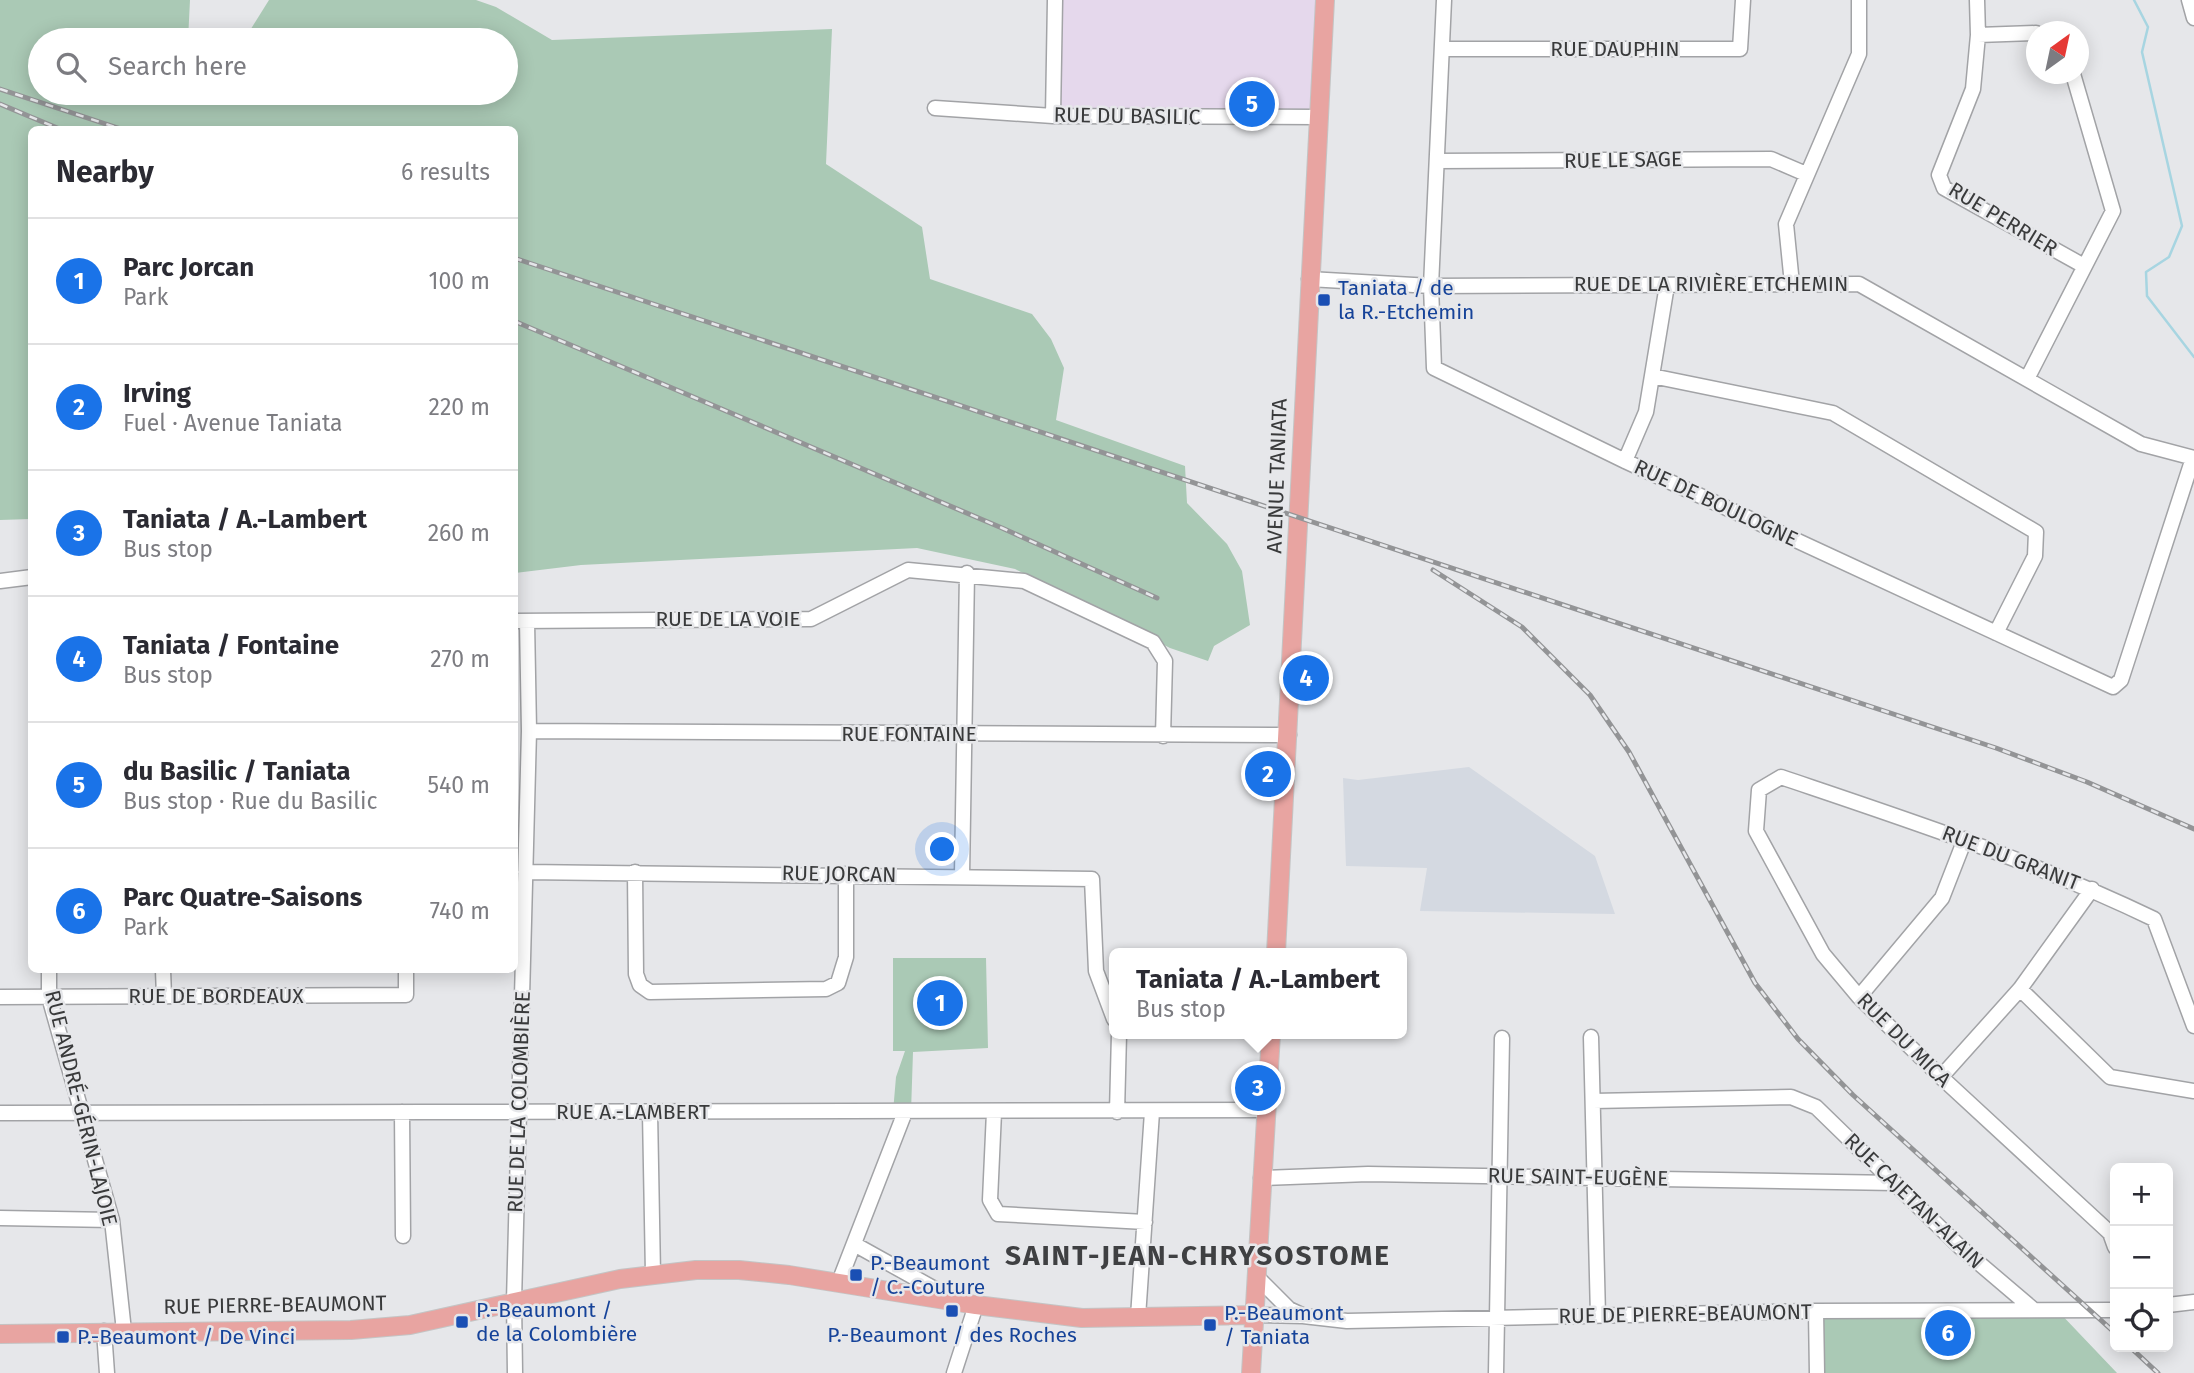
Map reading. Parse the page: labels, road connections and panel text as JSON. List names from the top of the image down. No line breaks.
{"streets":{"main road":["AVENUE TANIATA","RUE PIERRE-BEAUMONT"],"street":["RUE DAUPHIN","RUE DU BASILIC","RUE LE SAGE","RUE PERRIER","RUE DE LA RIVIÈRE ETCHEMIN","RUE DE BOULOGNE","RUE DE LA VOIE","RUE FONTAINE","RUE DU GRANIT","RUE JORCAN","RUE DE BORDEAUX","RUE DU MICA","RUE DE LA COLOMBIÈRE","RUE ANDRÉ-GÉRIN-LAJOIE","RUE A.-LAMBERT","RUE SAINT-EUGÈNE","RUE CAJETAN-ALAIN","RUE DE PIERRE-BEAUMONT"]},"crossings":[["RUE DAUPHIN","RUE DE BOULOGNE"],["RUE DU BASILIC","AVENUE TANIATA"],["RUE LE SAGE","RUE DE BOULOGNE"],["RUE DE LA RIVIÈRE ETCHEMIN","AVENUE TANIATA"],["RUE DE LA RIVIÈRE ETCHEMIN","RUE DE BOULOGNE"],["AVENUE TANIATA","RUE FONTAINE"],["RUE DE LA VOIE","RUE FONTAINE"],["RUE DE LA VOIE","RUE DE LA COLOMBIÈRE"],["RUE FONTAINE","RUE DE LA COLOMBIÈRE"],["RUE DU GRANIT","RUE DU MICA"],["RUE JORCAN","RUE DE LA COLOMBIÈRE"],["RUE DE BORDEAUX","RUE ANDRÉ-GÉRIN-LAJOIE"],["RUE DE LA COLOMBIÈRE","RUE A.-LAMBERT"],["RUE DE LA COLOMBIÈRE","RUE PIERRE-BEAUMONT"],["RUE ANDRÉ-GÉRIN-LAJOIE","RUE A.-LAMBERT"],["RUE ANDRÉ-GÉRIN-LAJOIE","RUE PIERRE-BEAUMONT"],["RUE SAINT-EUGÈNE","RUE CAJETAN-ALAIN"],["RUE CAJETAN-ALAIN","RUE DE PIERRE-BEAUMONT"],["RUE PIERRE-BEAUMONT","RUE DE PIERRE-BEAUMONT"]],"districts":["SAINT-JEAN-CHRYSOSTOME"],"places":{"transit":["Taniata / de la R.-Etchemin","P.-Beaumont / C.-Couture","P.-Beaumont / des Roches","P.-Beaumont / de la Colombière","P.-Beaumont / Taniata","P.-Beaumont / De Vinci"]},"north":"top right","page":{"search":"Search here","pins":["5","4","2","1","3","6"],"heading":["Nearby","6 results"],"list":[{"mark":"1","name":"Parc Jorcan","note":"Park","value":"100 m"},{"mark":"2","name":"Irving","note":"Fuel · Avenue Taniata","value":"220 m"},{"mark":"3","name":"Taniata / A.-Lambert","note":"Bus stop","value":"260 m"},{"mark":"4","name":"Taniata / Fontaine","note":"Bus stop","value":"270 m"},{"mark":"5","name":"du Basilic / Taniata","note":"Bus stop · Rue du Basilic","value":"540 m"},{"mark":"6","name":"Parc Quatre-Saisons","note":"Park","value":"740 m"}],"popup":["Taniata / A.-Lambert","Bus stop"],"map_buttons":["+","−"]}}
